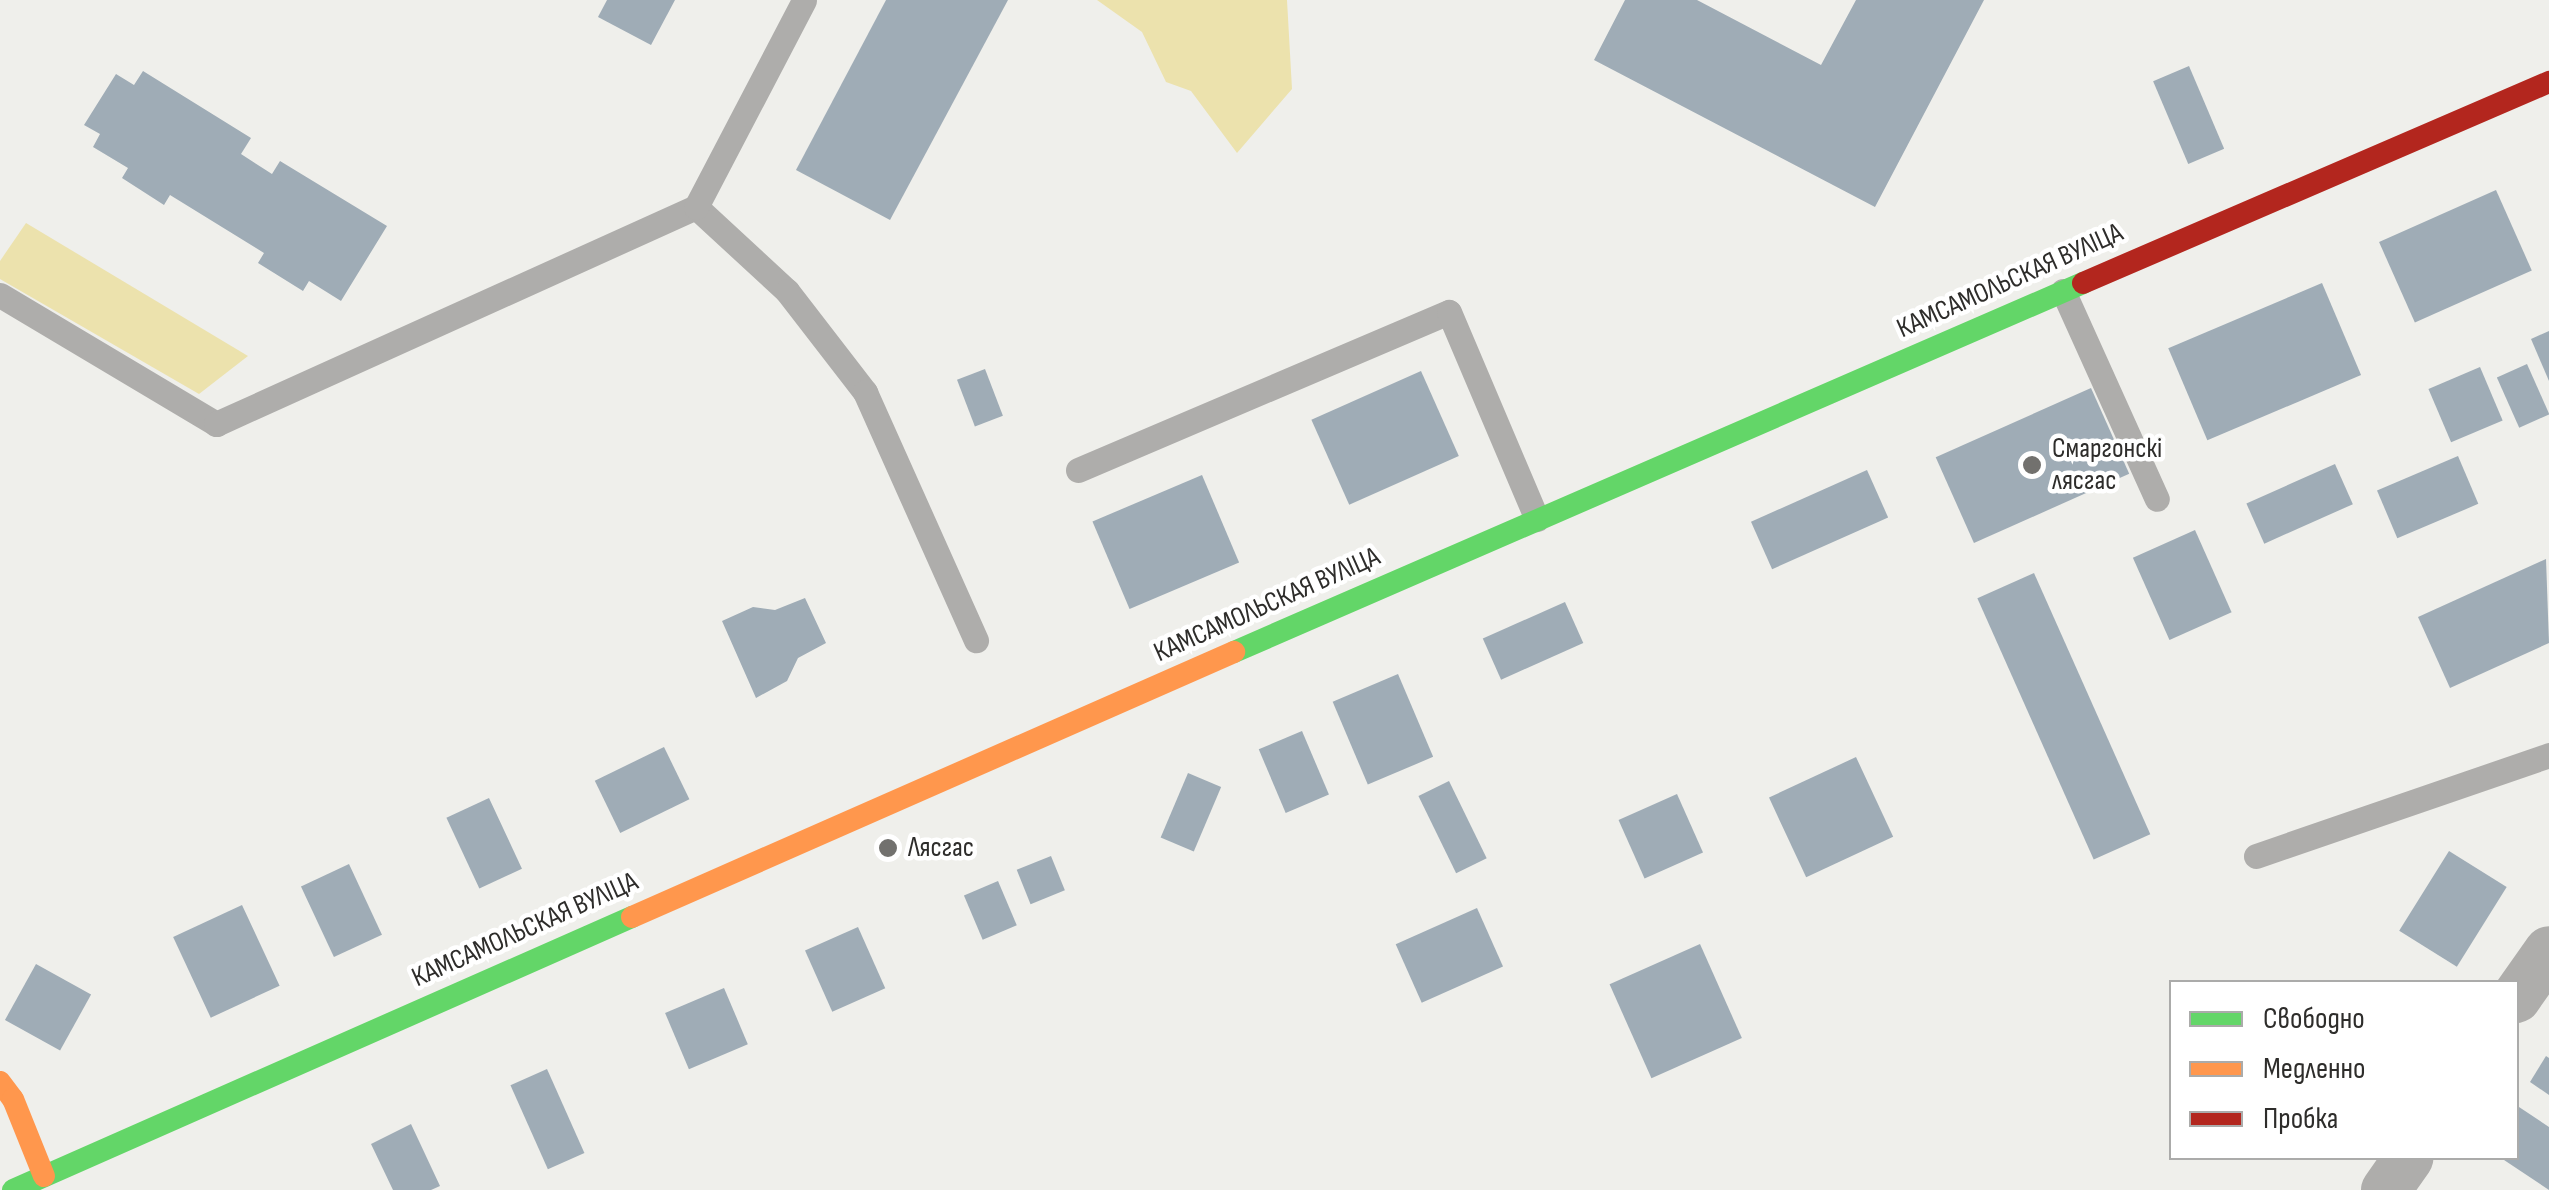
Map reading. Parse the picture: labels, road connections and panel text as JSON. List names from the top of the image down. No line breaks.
{"streets":{"main road":["КАМСАМОЛЬСКАЯ ВУЛІЦА"]},"places":["Смаргонскі лясгас","Лясгас"],"legend":["Свободно","Медленно","Пробка"]}
